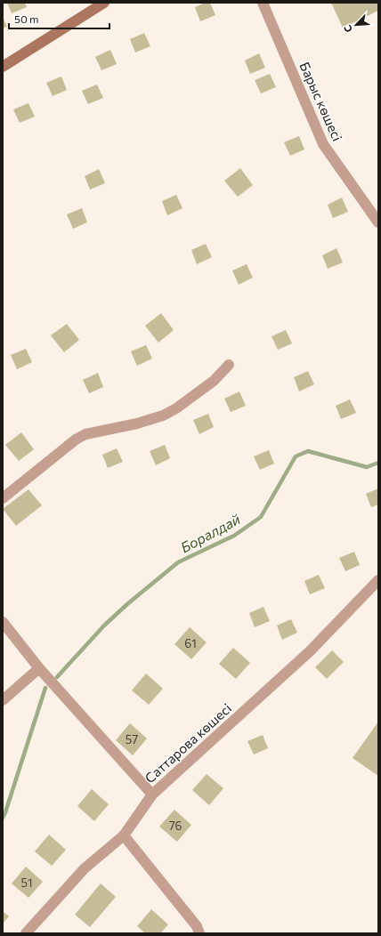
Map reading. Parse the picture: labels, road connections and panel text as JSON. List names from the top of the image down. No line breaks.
{"streets":{"street":["Барыс көшесі","Саттарова көшесі"]},"water":["Боралдай"],"house_numbers":["61","57","76","51"],"scale_bar":"50 m","north":"bottom left"}
